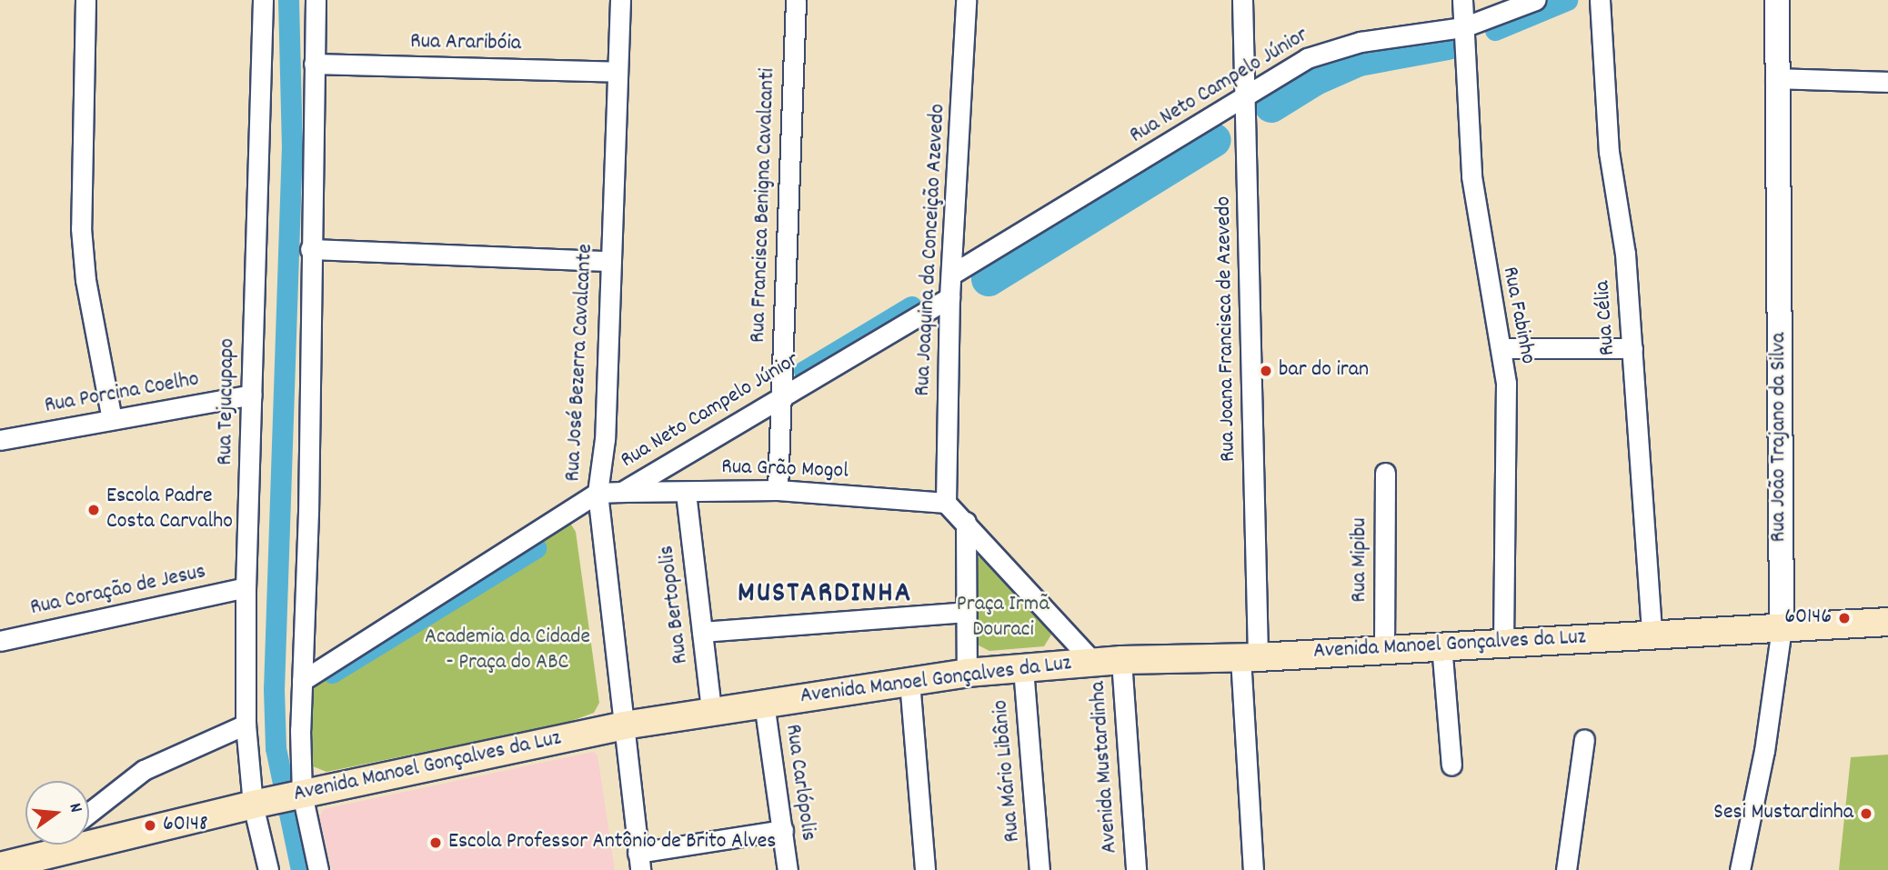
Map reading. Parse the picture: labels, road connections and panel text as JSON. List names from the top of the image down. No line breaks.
{"streets":{"main road":["Avenida Manoel Gonçalves da Luz"],"street":["Rua Araribóia","Rua Neto Campelo Júnior","Rua Francisca Benigna Cavalcanti","Rua Joaquina da Conceição Azevedo","Rua Fabinho","Rua Célia","Rua Joana Francisca de Azevedo","Rua José Bezerra Cavalcante","Rua Porcina Coelho","Rua Tejucupapo","Rua João Trajano da Silva","Rua Grão Mogol","Rua Mipibu","Rua Coração de Jesus","Rua Bertopolis","Avenida Mustardinha","Rua Mário Libânio","Rua Carlópolis"]},"crossings":[["Rua Araribóia","Rua José Bezerra Cavalcante"],["Rua Neto Campelo Júnior","Rua Francisca Benigna Cavalcanti"],["Rua Neto Campelo Júnior","Rua Joaquina da Conceição Azevedo"],["Rua Neto Campelo Júnior","Rua Fabinho"],["Rua Neto Campelo Júnior","Rua Joana Francisca de Azevedo"],["Rua Neto Campelo Júnior","Rua José Bezerra Cavalcante"],["Rua Neto Campelo Júnior","Rua Grão Mogol"],["Rua Francisca Benigna Cavalcanti","Rua Grão Mogol"],["Rua Joaquina da Conceição Azevedo","Rua Grão Mogol"],["Rua Joaquina da Conceição Azevedo","Avenida Mustardinha"],["Rua Fabinho","Avenida Manoel Gonçalves da Luz"],["Rua Célia","Avenida Manoel Gonçalves da Luz"],["Rua Joana Francisca de Azevedo","Avenida Manoel Gonçalves da Luz"],["Rua José Bezerra Cavalcante","Avenida Manoel Gonçalves da Luz"],["Rua Porcina Coelho","Rua Tejucupapo"],["Rua Tejucupapo","Rua Coração de Jesus"],["Rua Tejucupapo","Avenida Manoel Gonçalves da Luz"],["Rua João Trajano da Silva","Avenida Manoel Gonçalves da Luz"],["Rua Grão Mogol","Rua Bertopolis"],["Rua Grão Mogol","Avenida Mustardinha"],["Rua Mipibu","Avenida Manoel Gonçalves da Luz"],["Rua Bertopolis","Avenida Manoel Gonçalves da Luz"],["Avenida Manoel Gonçalves da Luz","Avenida Mustardinha"],["Avenida Manoel Gonçalves da Luz","Rua Mário Libânio"],["Avenida Manoel Gonçalves da Luz","Rua Carlópolis"]],"districts":["MUSTARDINHA"],"parks":["Praça Irmã Douraci","Academia da Cidade - Praça do ABC"],"places":["bar do iran","Escola Padre Costa Carvalho","60146","Sesi Mustardinha","60148","Escola Professor Antônio de Brito Alves"],"north":"right"}
